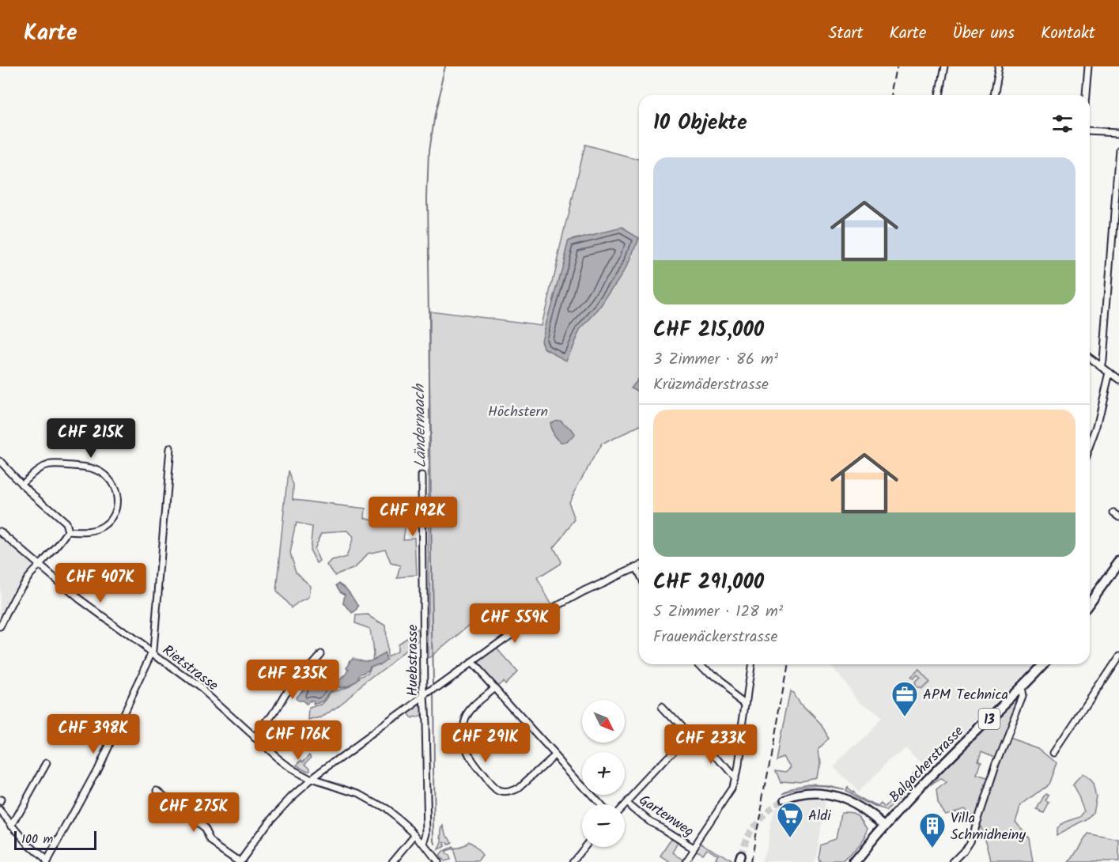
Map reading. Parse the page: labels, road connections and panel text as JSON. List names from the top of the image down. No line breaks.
{"streets":{"main road":["13","Balgacherstrasse"],"street":["Huebstrasse","Rietstrasse","Gartenweg"]},"crossings":[["Huebstrasse","Rietstrasse"]],"water":["Ländernaach"],"parks":["Höchstern"],"places":{"office":["APM Technica"],"supermarket":["Aldi"],"building":["Villa Schmidheiny"]},"scale_bar":"100 m","north":"bottom right","page":{"header":"Karte","nav":["Start","Karte","Über uns","Kontakt"],"heading":"10 Objekte","list":[{"name":"CHF 215,000","note":"3 Zimmer · 86 m² · Krüzmäderstrasse"},{"name":"CHF 291,000","note":"5 Zimmer · 128 m² · Frauenäckerstrasse"}],"price":["CHF 215K","CHF 192K","CHF 407K","CHF 559K","CHF 235K","CHF 398K","CHF 176K","CHF 291K","CHF 233K","CHF 275K"],"map_buttons":["+","−"],"scale":"100 m"}}
